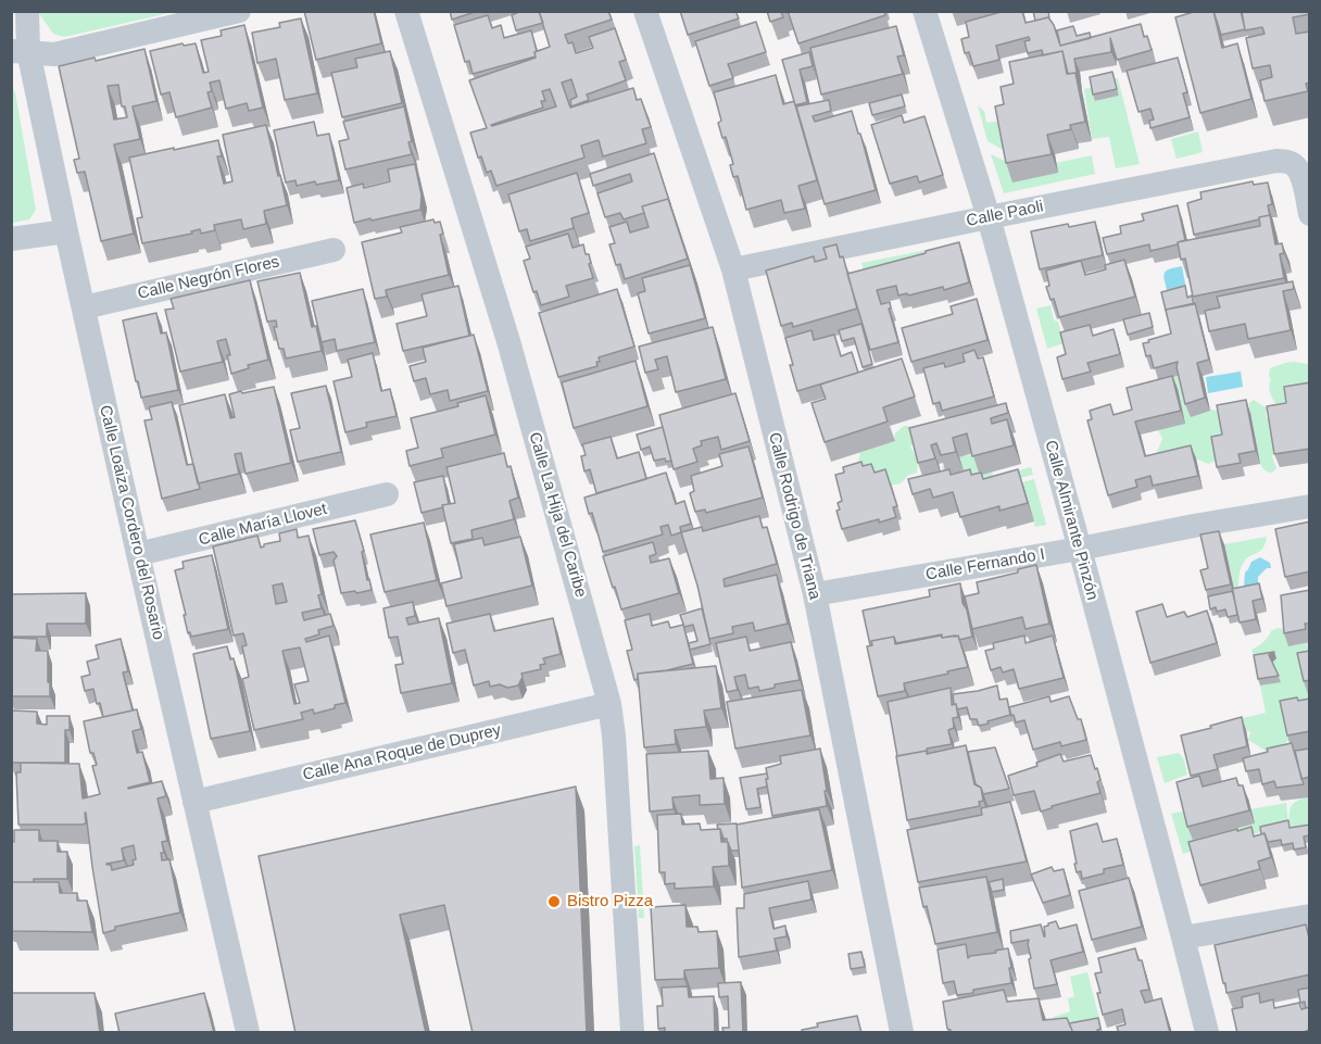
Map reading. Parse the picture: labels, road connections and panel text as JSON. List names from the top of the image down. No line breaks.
{"streets":{"street":["Calle Paoli","Calle Negrón Flores","Calle La Hija del Caribe","Calle Rodrigo de Triana","Calle Almirante Pinzón","Calle Loaiza Cordero del Rosario","Calle María Llovet","Calle Fernando I","Calle Ana Roque de Duprey"]},"crossings":[["Calle Paoli","Calle Rodrigo de Triana"],["Calle Paoli","Calle Almirante Pinzón"],["Calle Negrón Flores","Calle Loaiza Cordero del Rosario"],["Calle La Hija del Caribe","Calle Ana Roque de Duprey"],["Calle Rodrigo de Triana","Calle Fernando I"],["Calle Almirante Pinzón","Calle Fernando I"],["Calle Loaiza Cordero del Rosario","Calle María Llovet"],["Calle Loaiza Cordero del Rosario","Calle Ana Roque de Duprey"]],"places":["Bistro Pizza"]}
